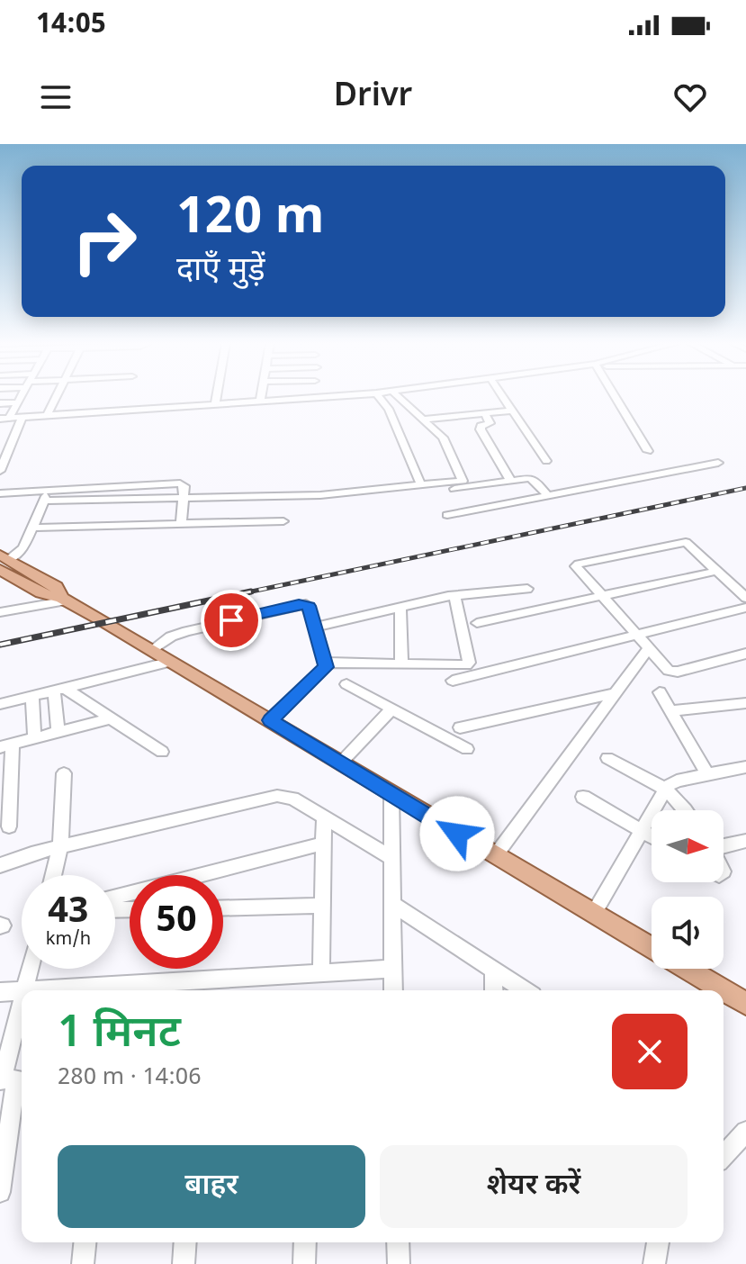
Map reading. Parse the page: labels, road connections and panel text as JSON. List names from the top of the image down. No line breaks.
{"north":"right","page":{"status":"14:05","header":"Drivr","turn":["120 m","दाएँ मुड़ें"],"speed":"43 km/h","limit":"50","heading":["1 मिनट","280 m · 14:06"],"buttons":["बाहर","शेयर करें"]}}
